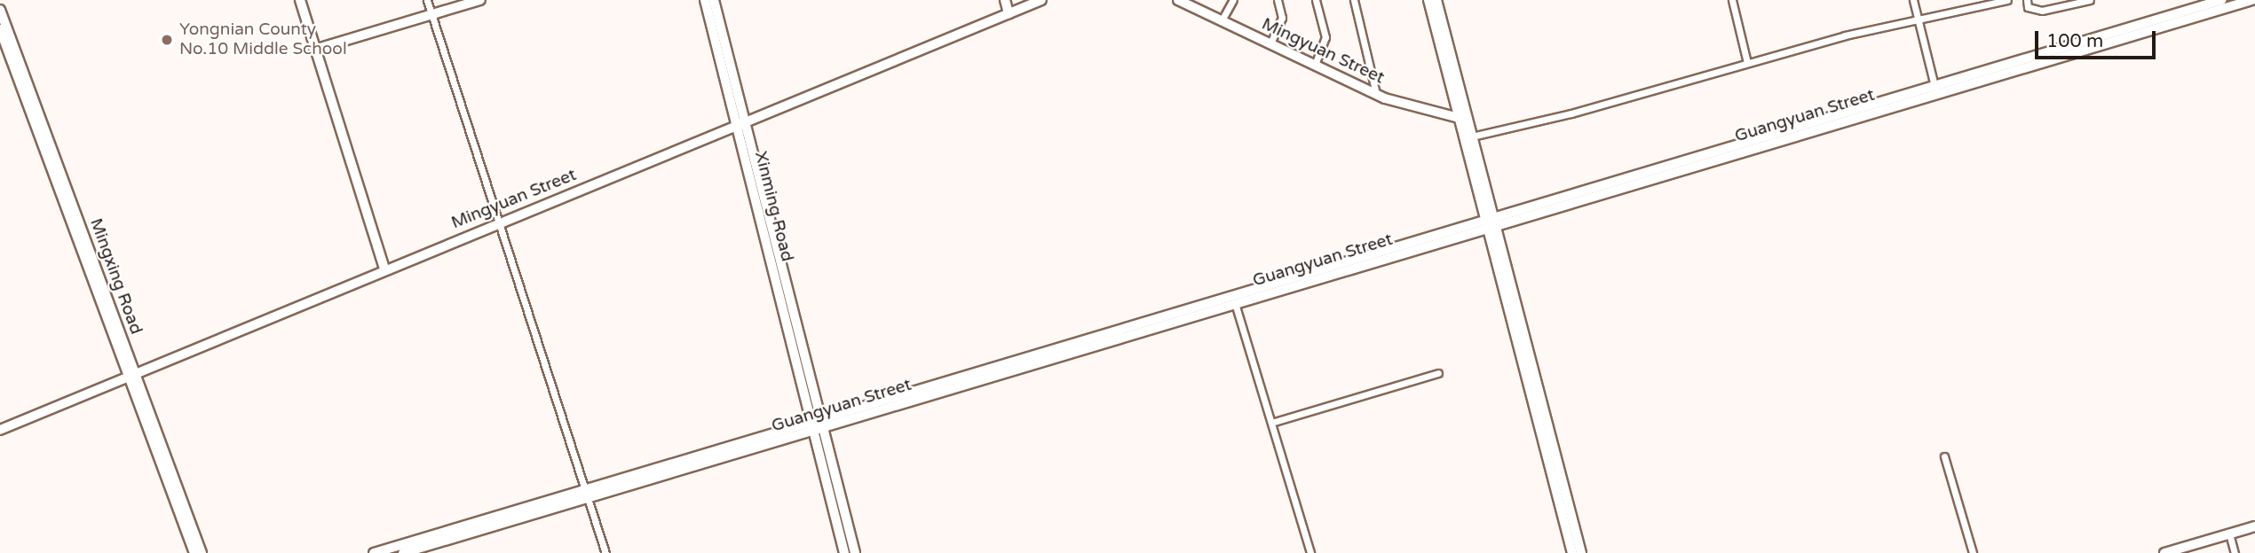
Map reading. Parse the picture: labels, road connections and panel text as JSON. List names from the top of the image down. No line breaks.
{"streets":{"street":["Mingyuan Street","Guangyuan Street","Xinming Road","Mingxing Road"]},"crossings":[["Mingyuan Street","Xinming Road"],["Mingyuan Street","Mingxing Road"],["Guangyuan Street","Xinming Road"]],"places":["Yongnian County No.10 Middle School"],"scale_bar":"100 m"}
